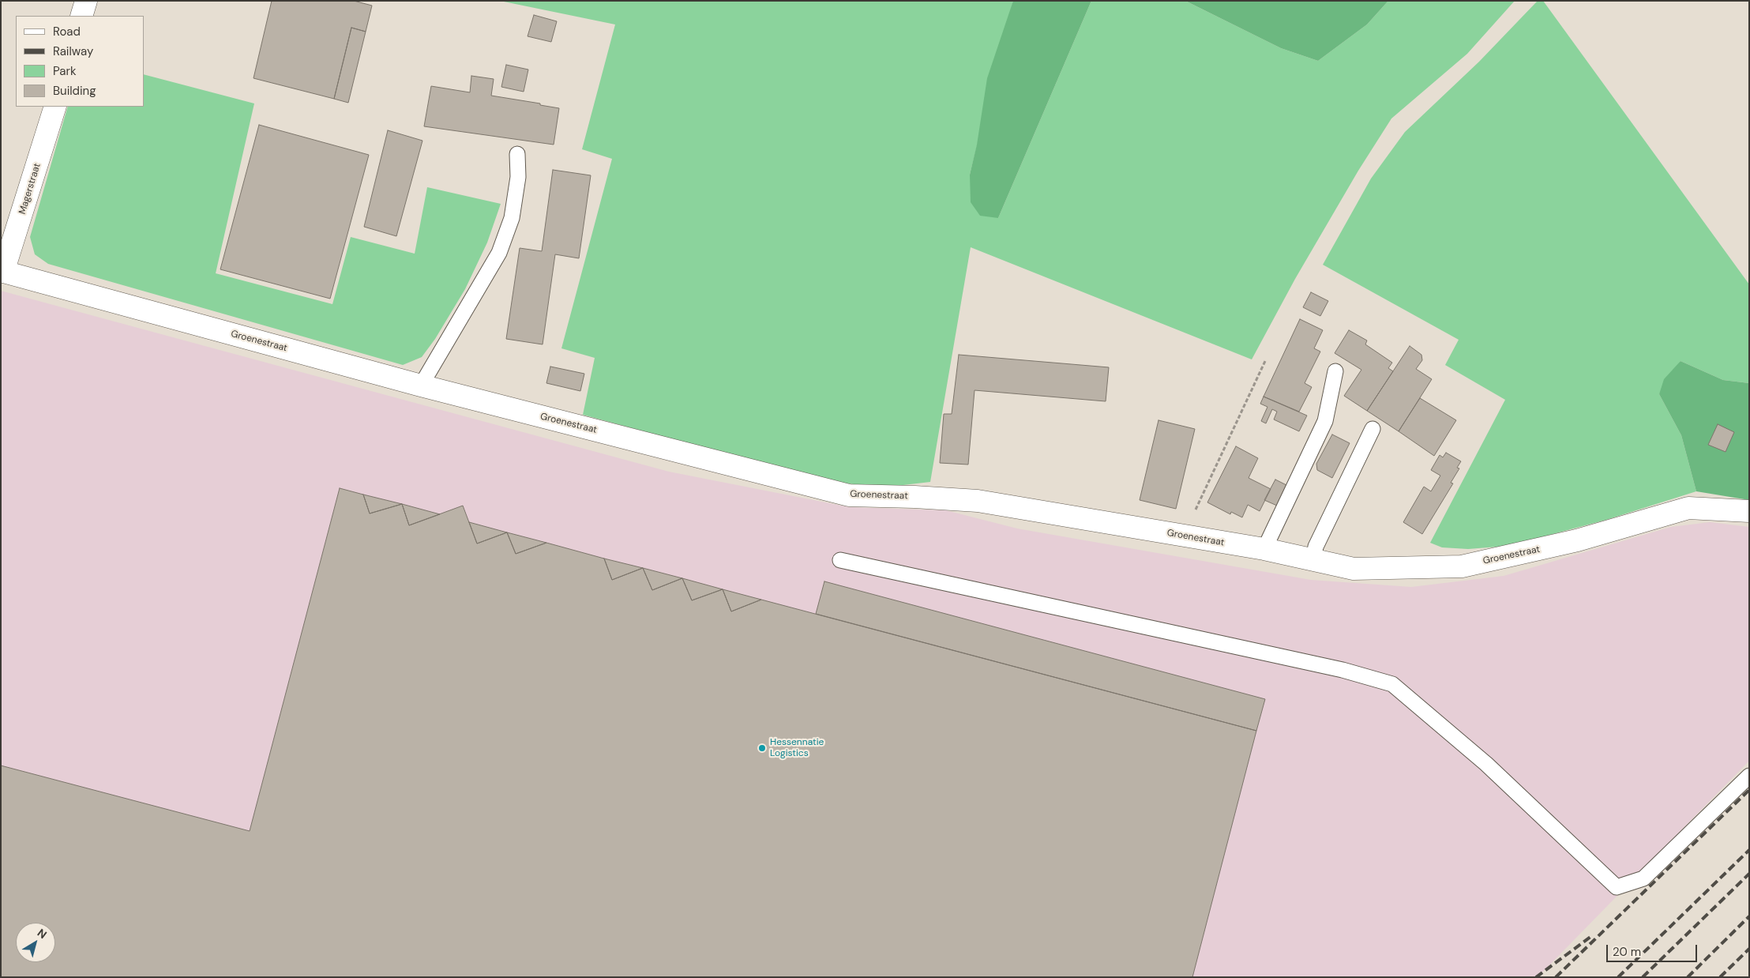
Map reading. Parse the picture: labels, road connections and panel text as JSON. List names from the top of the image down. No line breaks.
{"streets":{"street":["Magerstraat","Groenestraat"]},"crossings":[["Magerstraat","Groenestraat"]],"places":["Hessennatie Logistics"],"legend":["Road","Railway","Park","Building"],"scale_bar":"20 m","north":"top right"}
